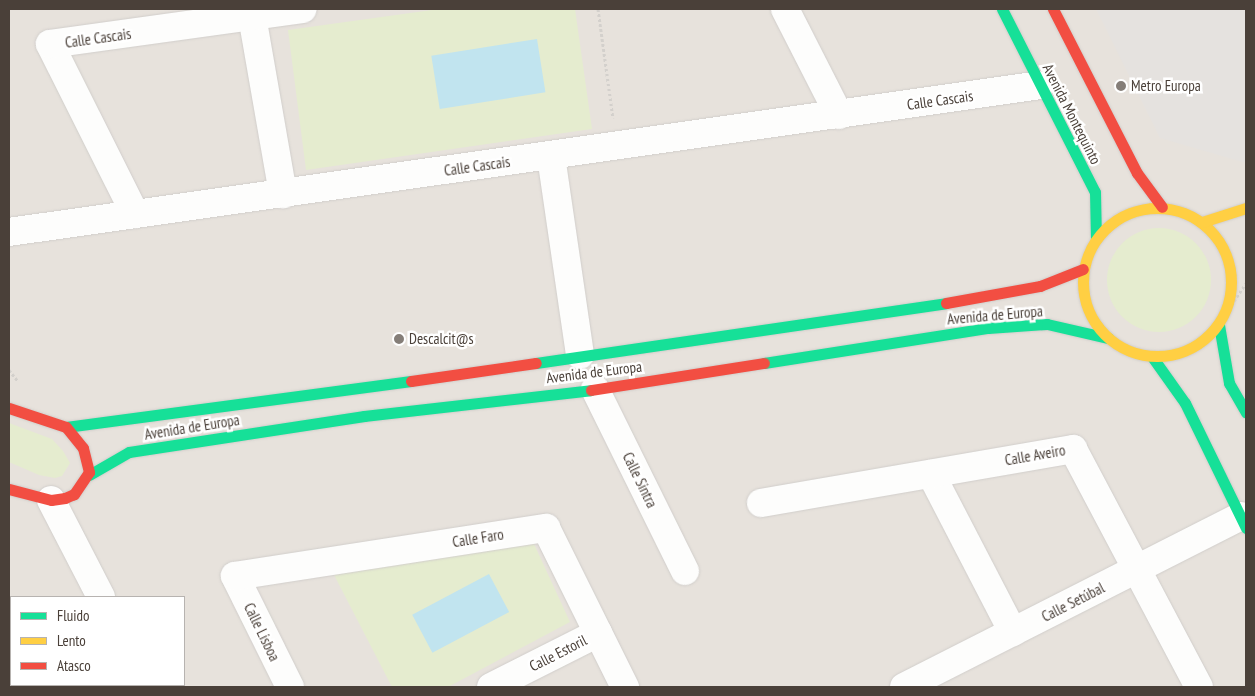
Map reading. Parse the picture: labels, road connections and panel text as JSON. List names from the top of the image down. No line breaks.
{"streets":{"main road":["Avenida Montequinto","Avenida de Europa"],"street":["Calle Cascais","Calle Aveiro","Calle Sintra","Calle Faro","Calle Setúbal","Calle Lisboa","Calle Estoril"]},"crossings":[["Calle Cascais","Avenida Montequinto"],["Avenida Montequinto","Avenida de Europa"],["Avenida de Europa","Calle Sintra"],["Calle Aveiro","Calle Setúbal"],["Calle Faro","Calle Lisboa"],["Calle Faro","Calle Estoril"]],"places":["Metro Europa","Descalcit@s"],"legend":["Fluido","Lento","Atasco"]}
